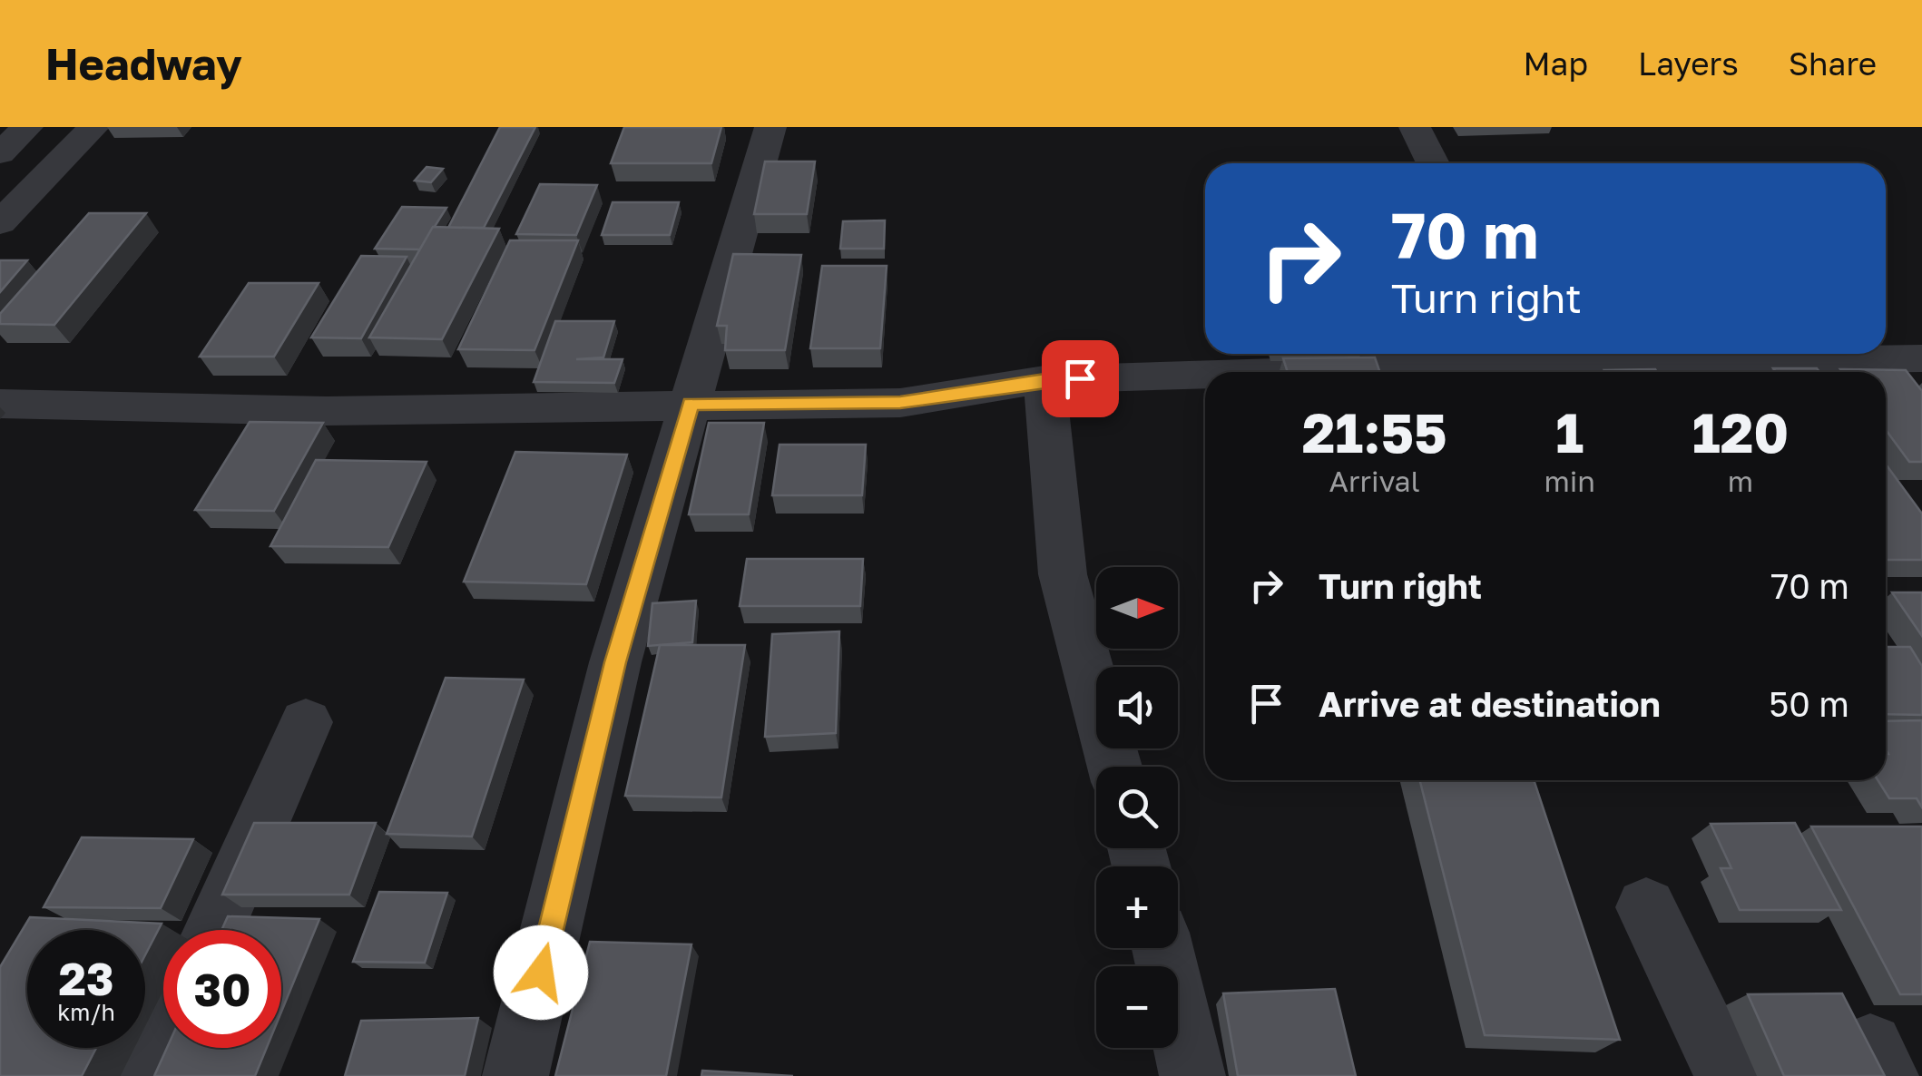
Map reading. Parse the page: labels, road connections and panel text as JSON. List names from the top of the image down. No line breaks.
{"north":"right","page":{"header":"Headway","nav":["Map","Layers","Share"],"turn":["70 m","Turn right"],"eta":["21:55","Arrival","1","min","120","m"],"list":[{"name":"Turn right","value":"70 m"},{"name":"Arrive at destination","value":"50 m"}],"map_buttons":["+","−"],"speed":"23 km/h","limit":"30"}}
